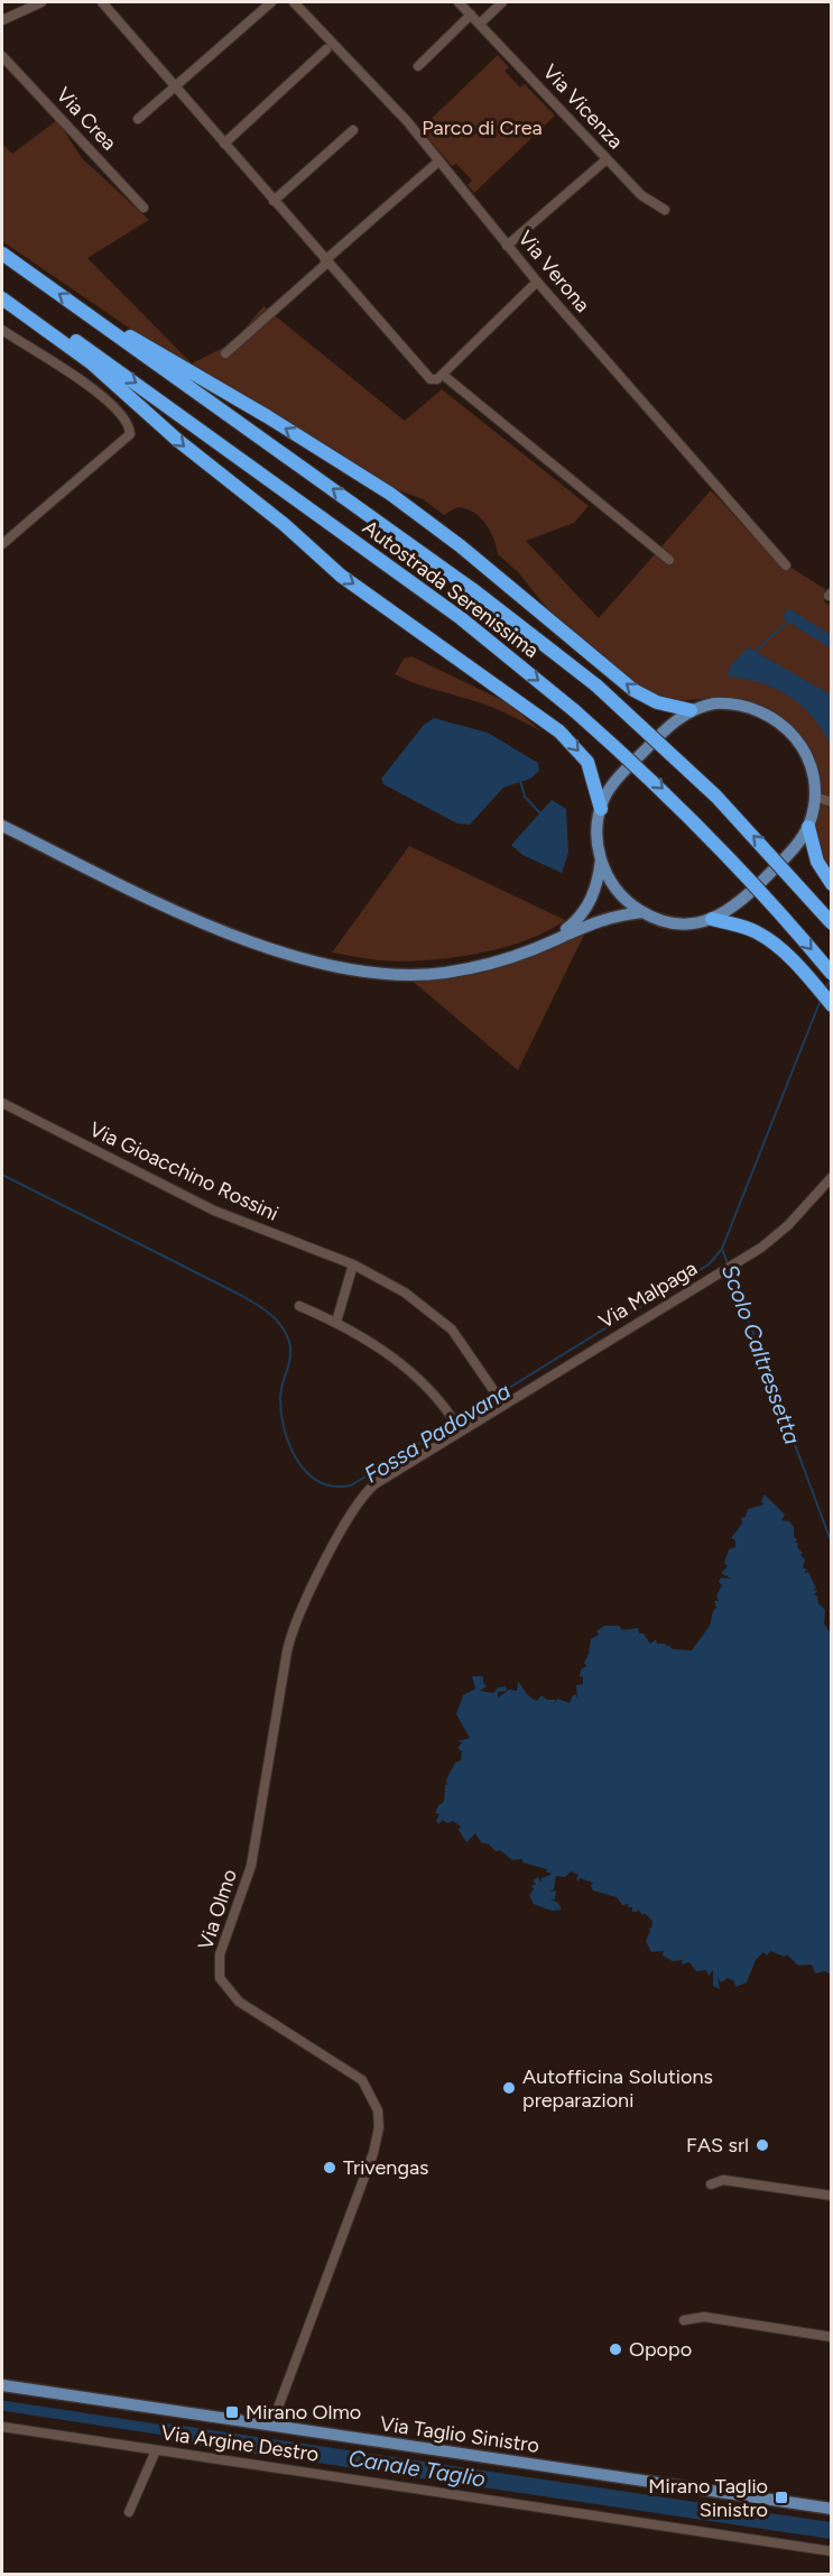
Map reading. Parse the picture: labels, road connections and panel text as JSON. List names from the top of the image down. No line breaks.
{"streets":{"highway":["Autostrada Serenissima"],"main road":["Via Taglio Sinistro"],"street":["Via Vicenza","Via Crea","Via Verona","Via Gioacchino Rossini","Via Malpaga","Via Olmo","Via Argine Destro"]},"crossings":[["Via Gioacchino Rossini","Via Malpaga"],["Via Gioacchino Rossini","Via Olmo"],["Via Malpaga","Via Olmo"],["Via Olmo","Via Taglio Sinistro"]],"water":["Scolo Caltressetta","Fossa Padovana","Canale Taglio"],"parks":["Parco di Crea"],"places":{"other":["Autofficina Solutions preparazioni","FAS srl","Trivengas","Opopo"],"transit":["Mirano Olmo","Mirano Taglio Sinistro"]}}
